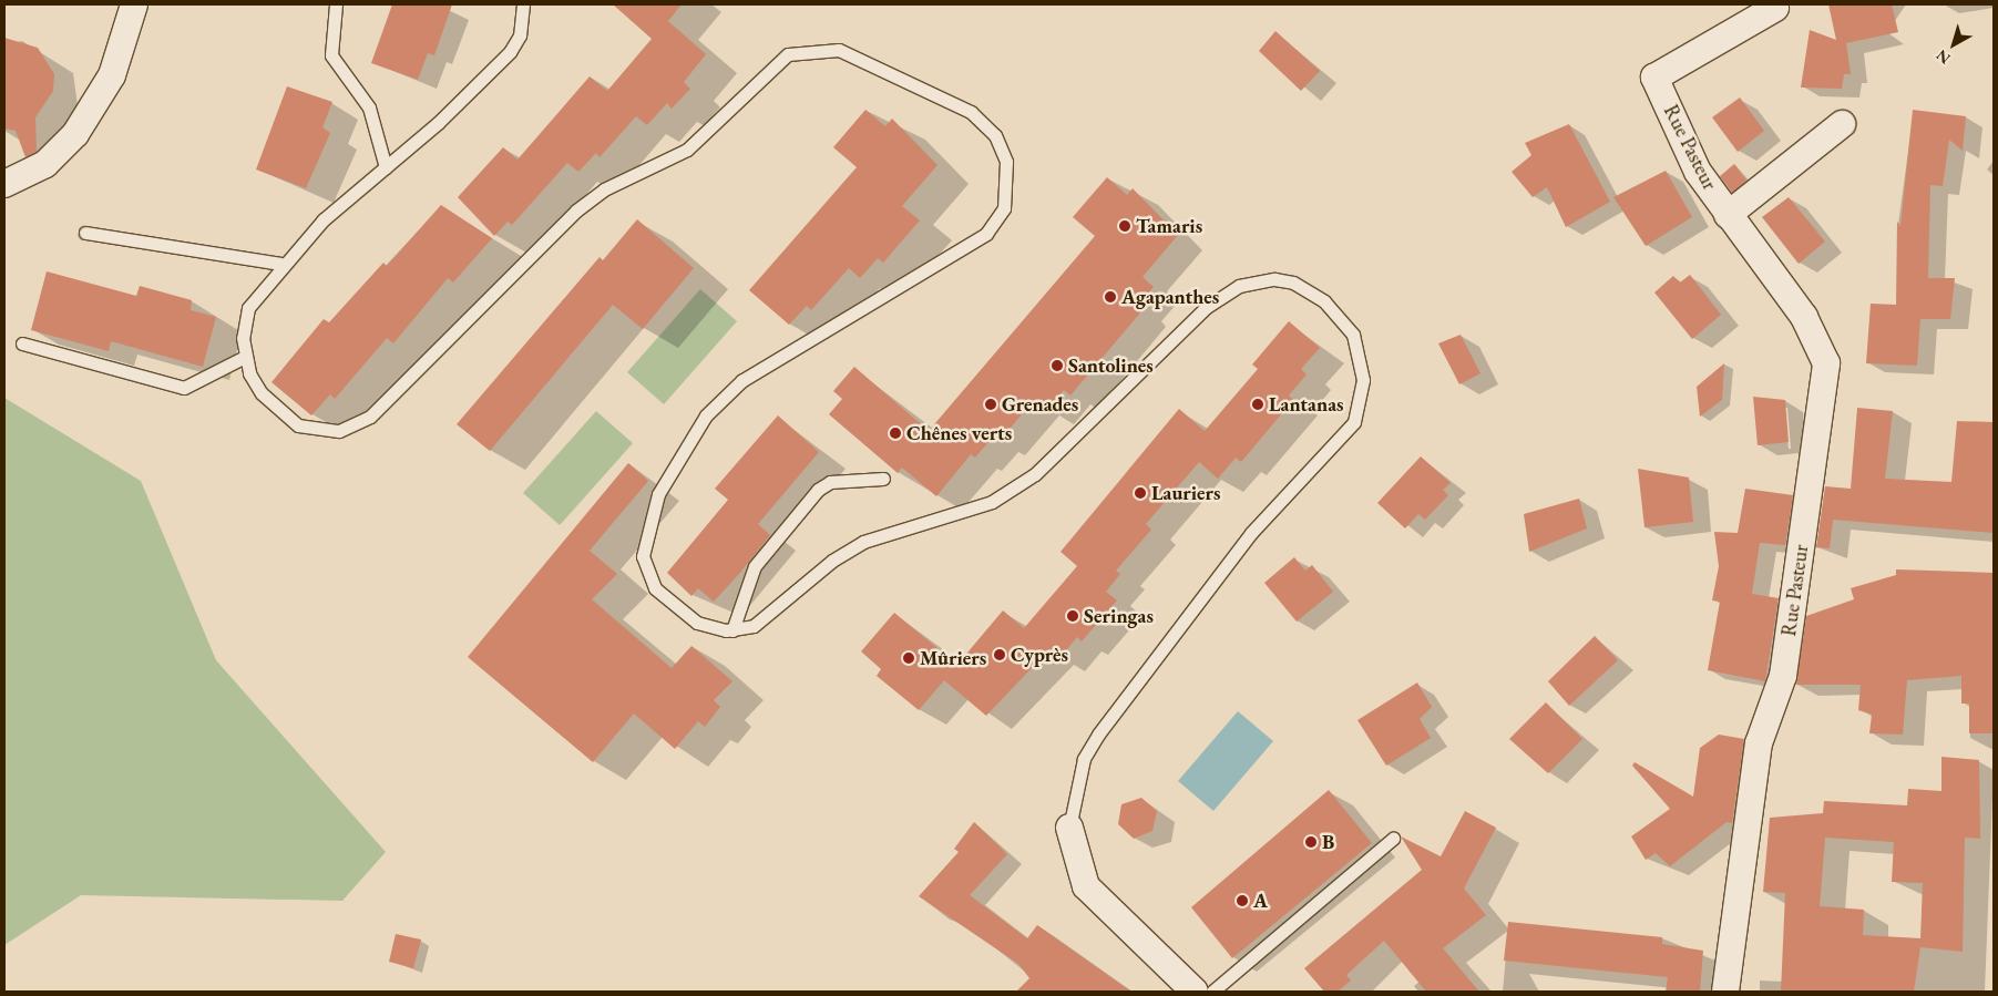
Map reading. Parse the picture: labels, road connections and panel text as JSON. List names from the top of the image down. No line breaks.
{"streets":{"street":["Rue Pasteur"]},"places":["Tamaris","Agapanthes","Santolines","Grenades","Lantanas","Chênes verts","Lauriers","Seringas","Cyprès","Mûriers","B","A"],"north":"bottom left"}
